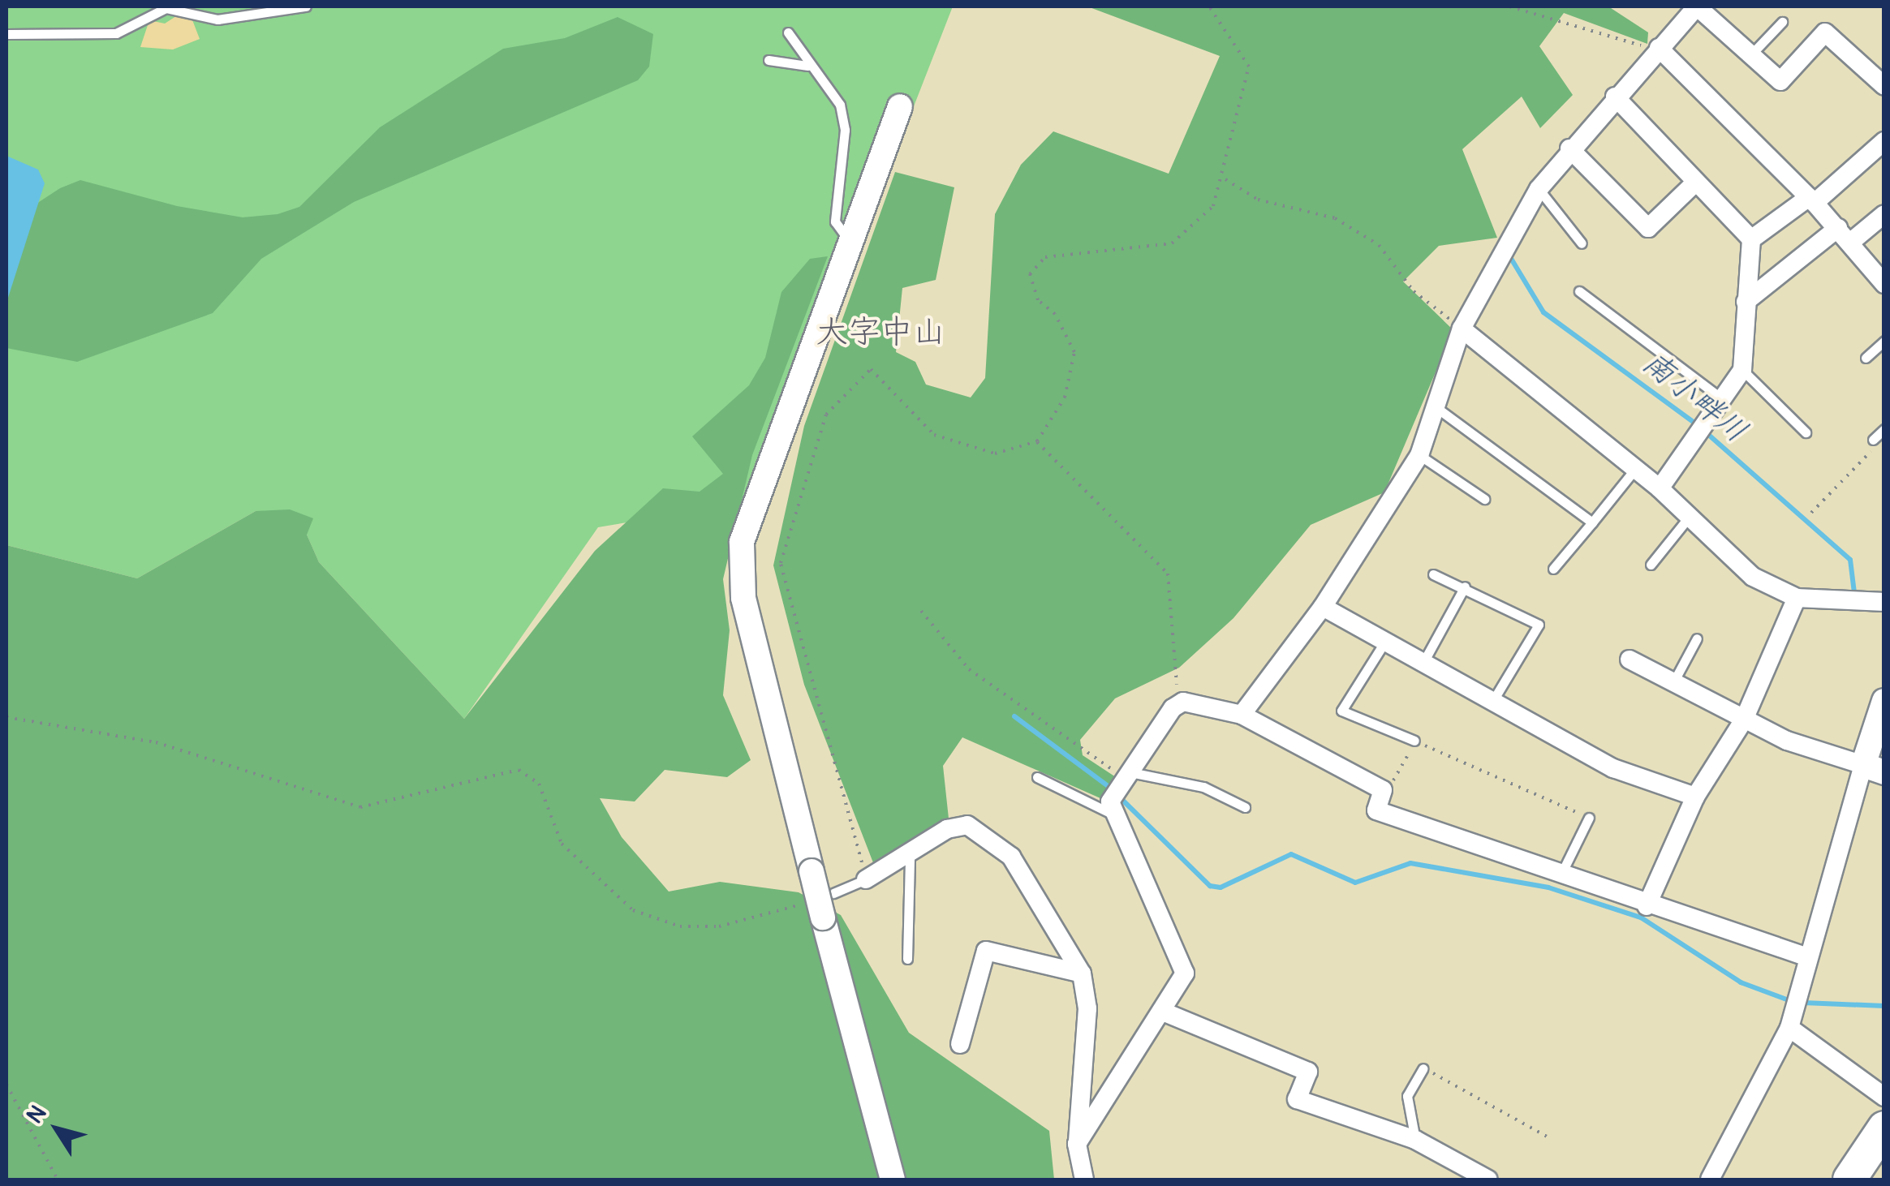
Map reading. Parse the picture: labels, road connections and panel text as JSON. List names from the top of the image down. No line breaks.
{"districts":["大字中山"],"water":["南小畔川"],"north":"top left"}
